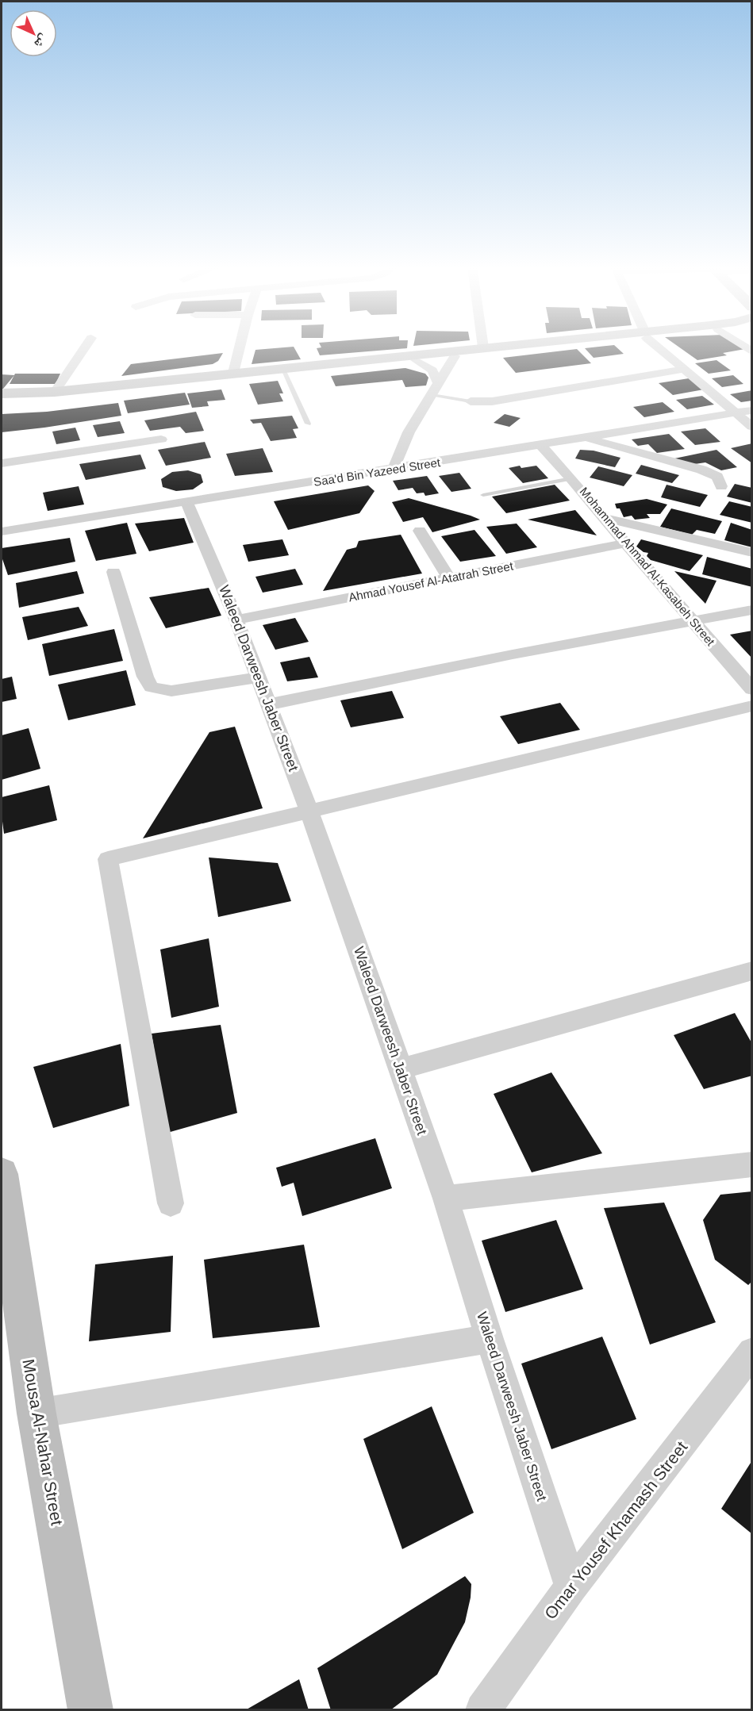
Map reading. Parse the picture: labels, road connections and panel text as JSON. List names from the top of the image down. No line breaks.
{"streets":{"street":["Saa'd Bin Yazeed Street","Mohammad Ahmad Al-Kasabeh Street","Ahmad Yousef Al-Atatrah Street","Waleed Darweesh Jaber Street","Mousa Al-Nahar Street","Omar Yousef Khamash Street"]},"crossings":[["Saa'd Bin Yazeed Street","Mohammad Ahmad Al-Kasabeh Street"],["Saa'd Bin Yazeed Street","Waleed Darweesh Jaber Street"],["Mohammad Ahmad Al-Kasabeh Street","Ahmad Yousef Al-Atatrah Street"],["Ahmad Yousef Al-Atatrah Street","Waleed Darweesh Jaber Street"],["Waleed Darweesh Jaber Street","Omar Yousef Khamash Street"]],"north":"bottom right"}
